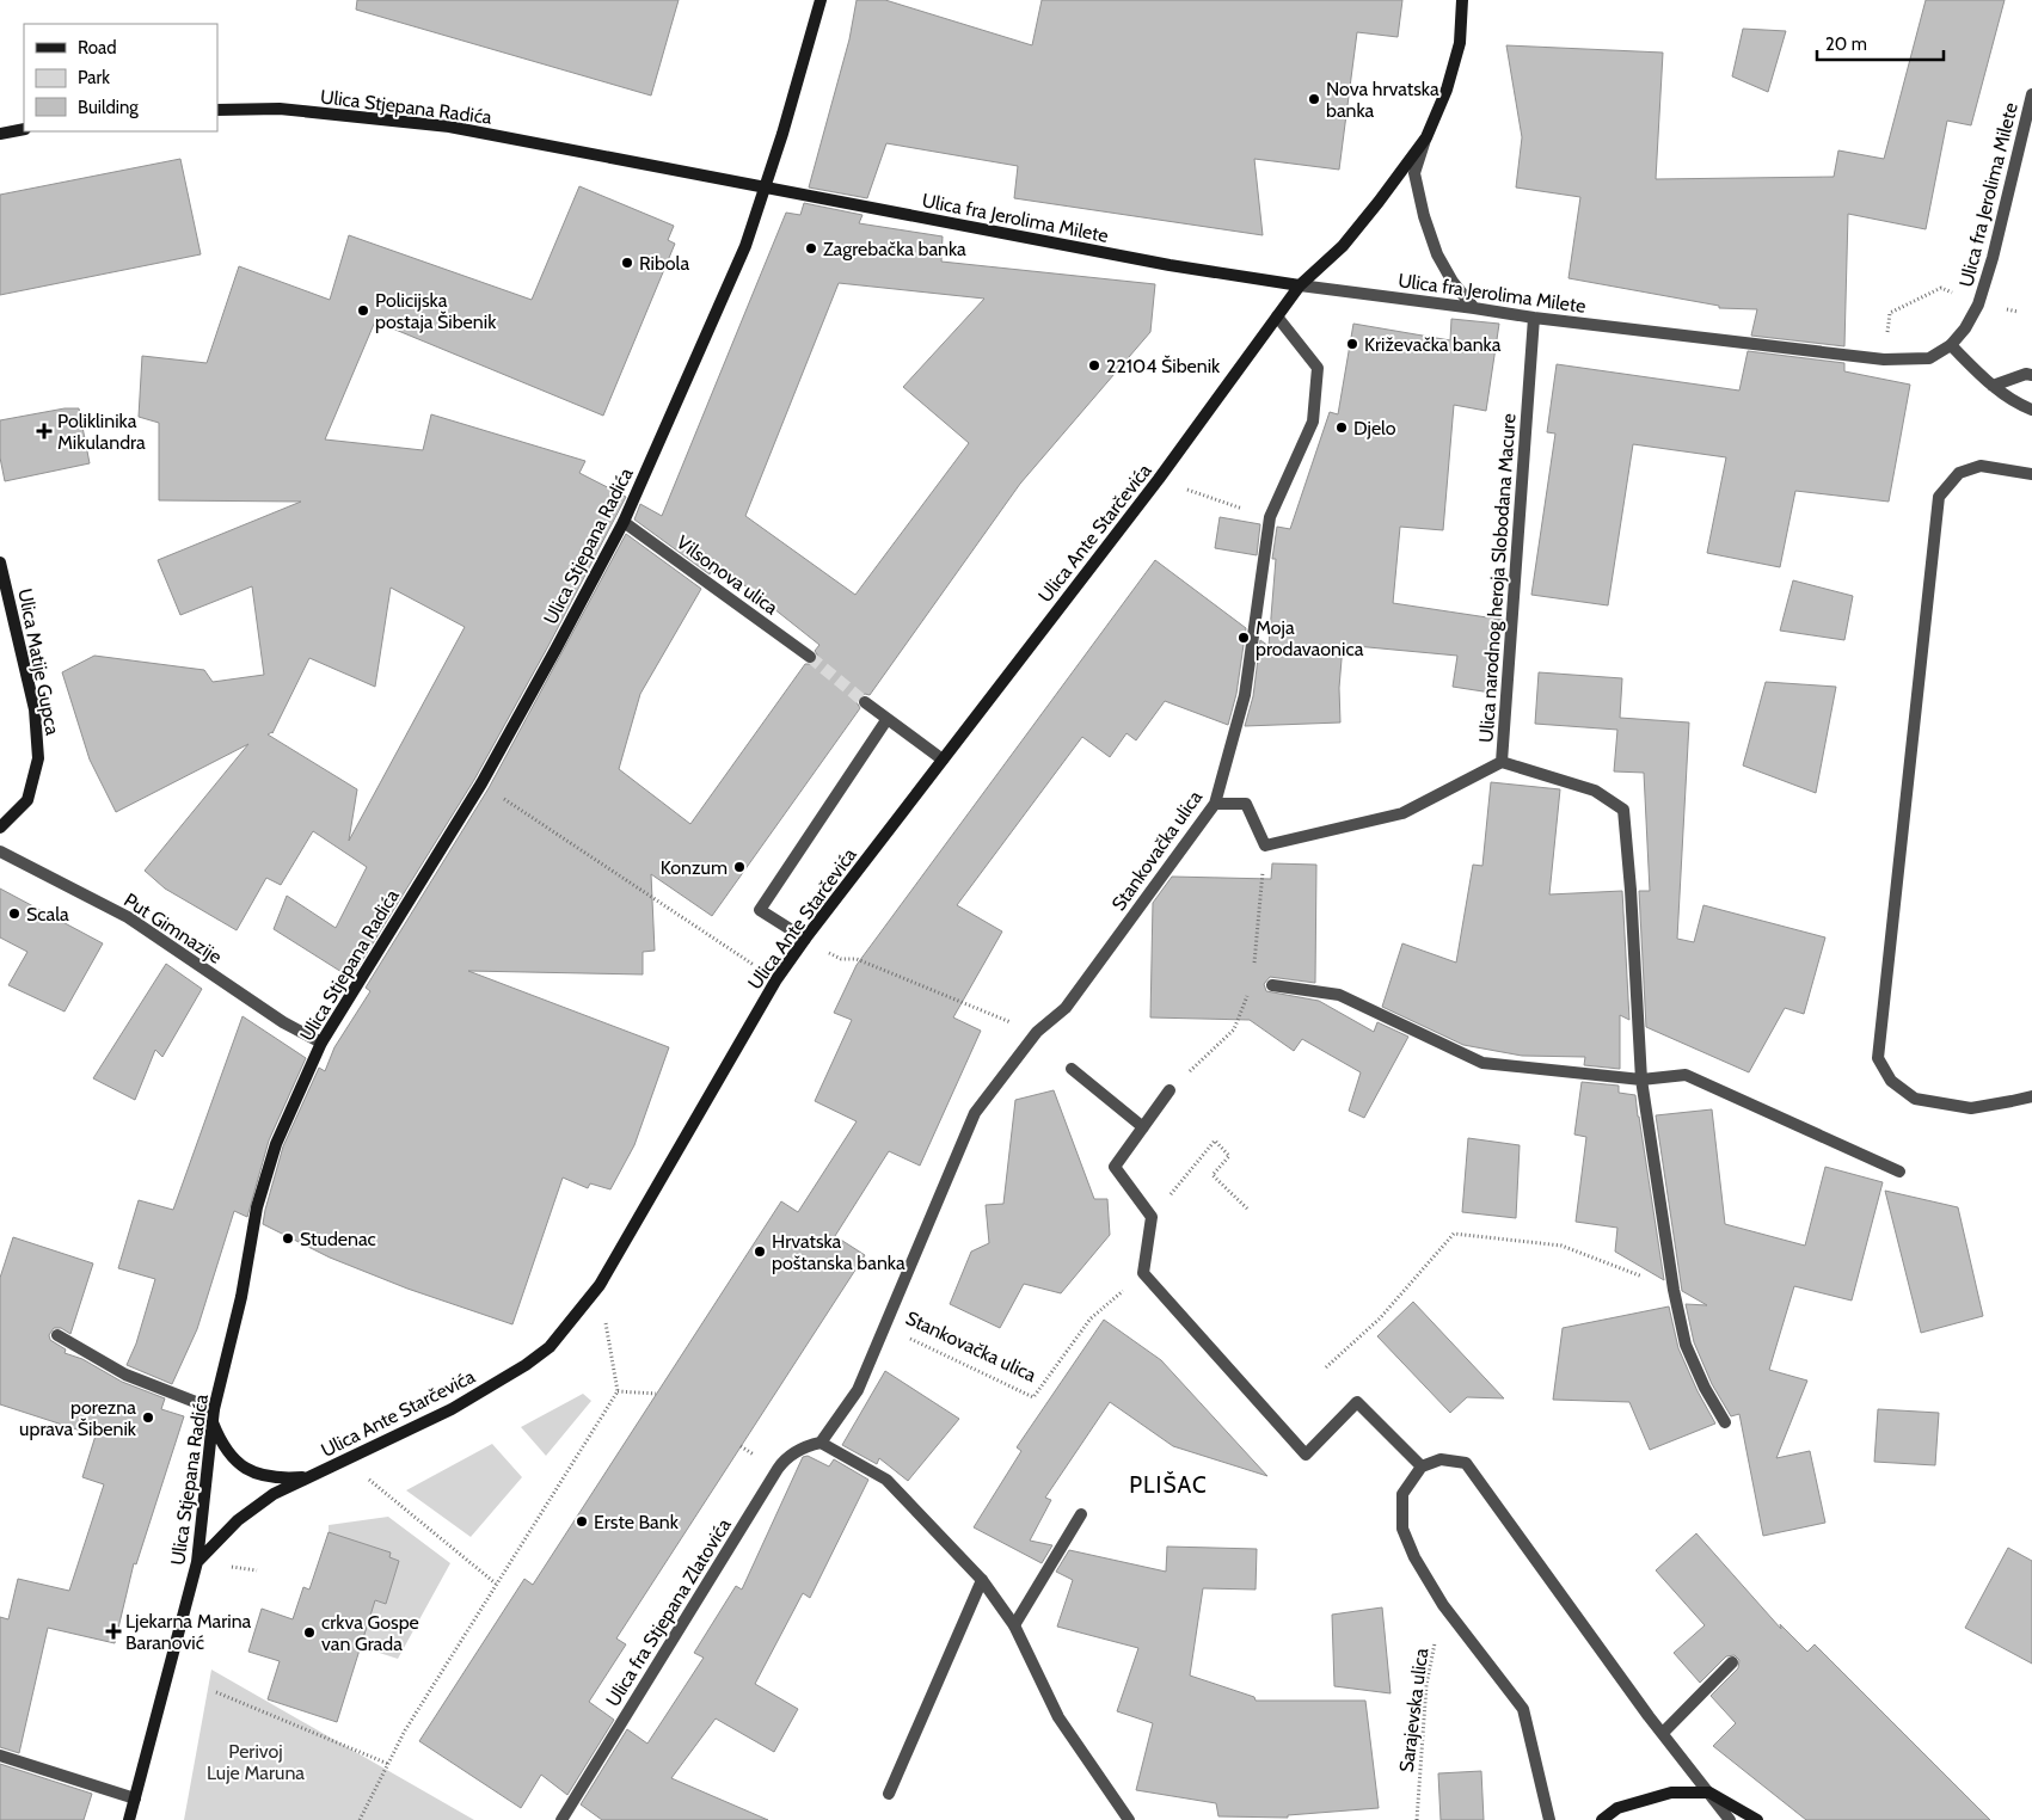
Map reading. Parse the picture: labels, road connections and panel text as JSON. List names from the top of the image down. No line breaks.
{"streets":{"main road":["Ulica Stjepana Radića","Ulica fra Jerolima Milete","Ulica Ante Starčevića","Ulica Matije Gupca"],"street":["Vilsonova ulica","Ulica narodnog heroja Slobodana Macure","Stankovačka ulica","Put Gimnazije","Ulica fra Stjepana Zlatovića"],"path":["Sarajevska ulica"]},"crossings":[["Ulica Stjepana Radića","Ulica fra Jerolima Milete"],["Ulica Stjepana Radića","Ulica Ante Starčevića"],["Ulica Stjepana Radića","Vilsonova ulica"],["Ulica Stjepana Radića","Put Gimnazije"],["Ulica fra Jerolima Milete","Ulica Ante Starčevića"],["Ulica fra Jerolima Milete","Ulica narodnog heroja Slobodana Macure"],["Ulica Ante Starčevića","Stankovačka ulica"],["Stankovačka ulica","Ulica fra Stjepana Zlatovića"]],"districts":["PLIŠAC"],"parks":["Perivoj Luje Maruna"],"places":{"other":["Nova hrvatska banka","Zagrebačka banka","Ribola","Policijska postaja Šibenik","Križevačka banka","22104 Šibenik","Djelo","Moja prodavaonica","Konzum","Scala","Studenac","Hrvatska poštanska banka","porezna uprava Šibenik","Erste Bank","crkva Gospe van Grada"],"health":["Poliklinika Mikulandra","Ljekarna Marina Baranović"]},"legend":["Road","Park","Building"],"scale_bar":"20 m"}
